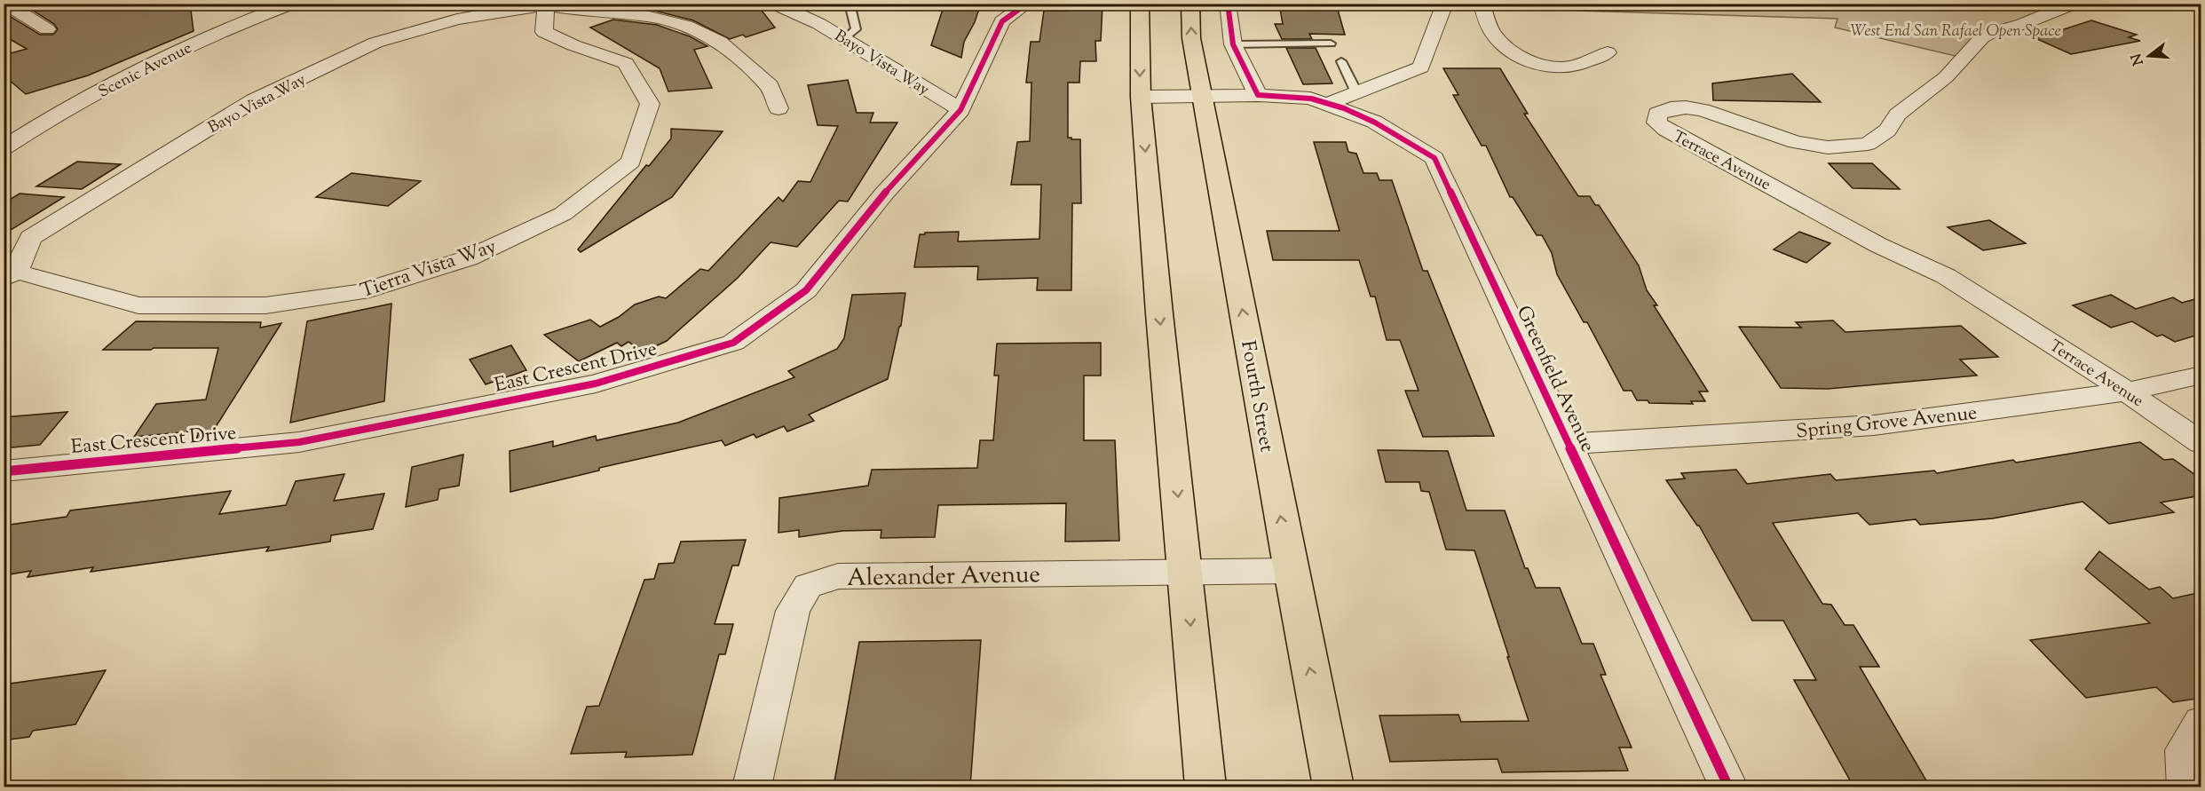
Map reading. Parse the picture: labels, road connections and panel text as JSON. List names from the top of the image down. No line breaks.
{"streets":{"main road":["Fourth Street"],"street":["Bayo Vista Way","Scenic Avenue","Terrace Avenue","Tierra Vista Way","East Crescent Drive","Greenfield Avenue","Spring Grove Avenue","Alexander Avenue"]},"crossings":[["Bayo Vista Way","Tierra Vista Way"],["Bayo Vista Way","East Crescent Drive"],["Terrace Avenue","Spring Grove Avenue"],["Greenfield Avenue","Fourth Street"],["Greenfield Avenue","Spring Grove Avenue"],["Fourth Street","Alexander Avenue"]],"parks":["West End San Rafael Open Space"],"north":"left"}
